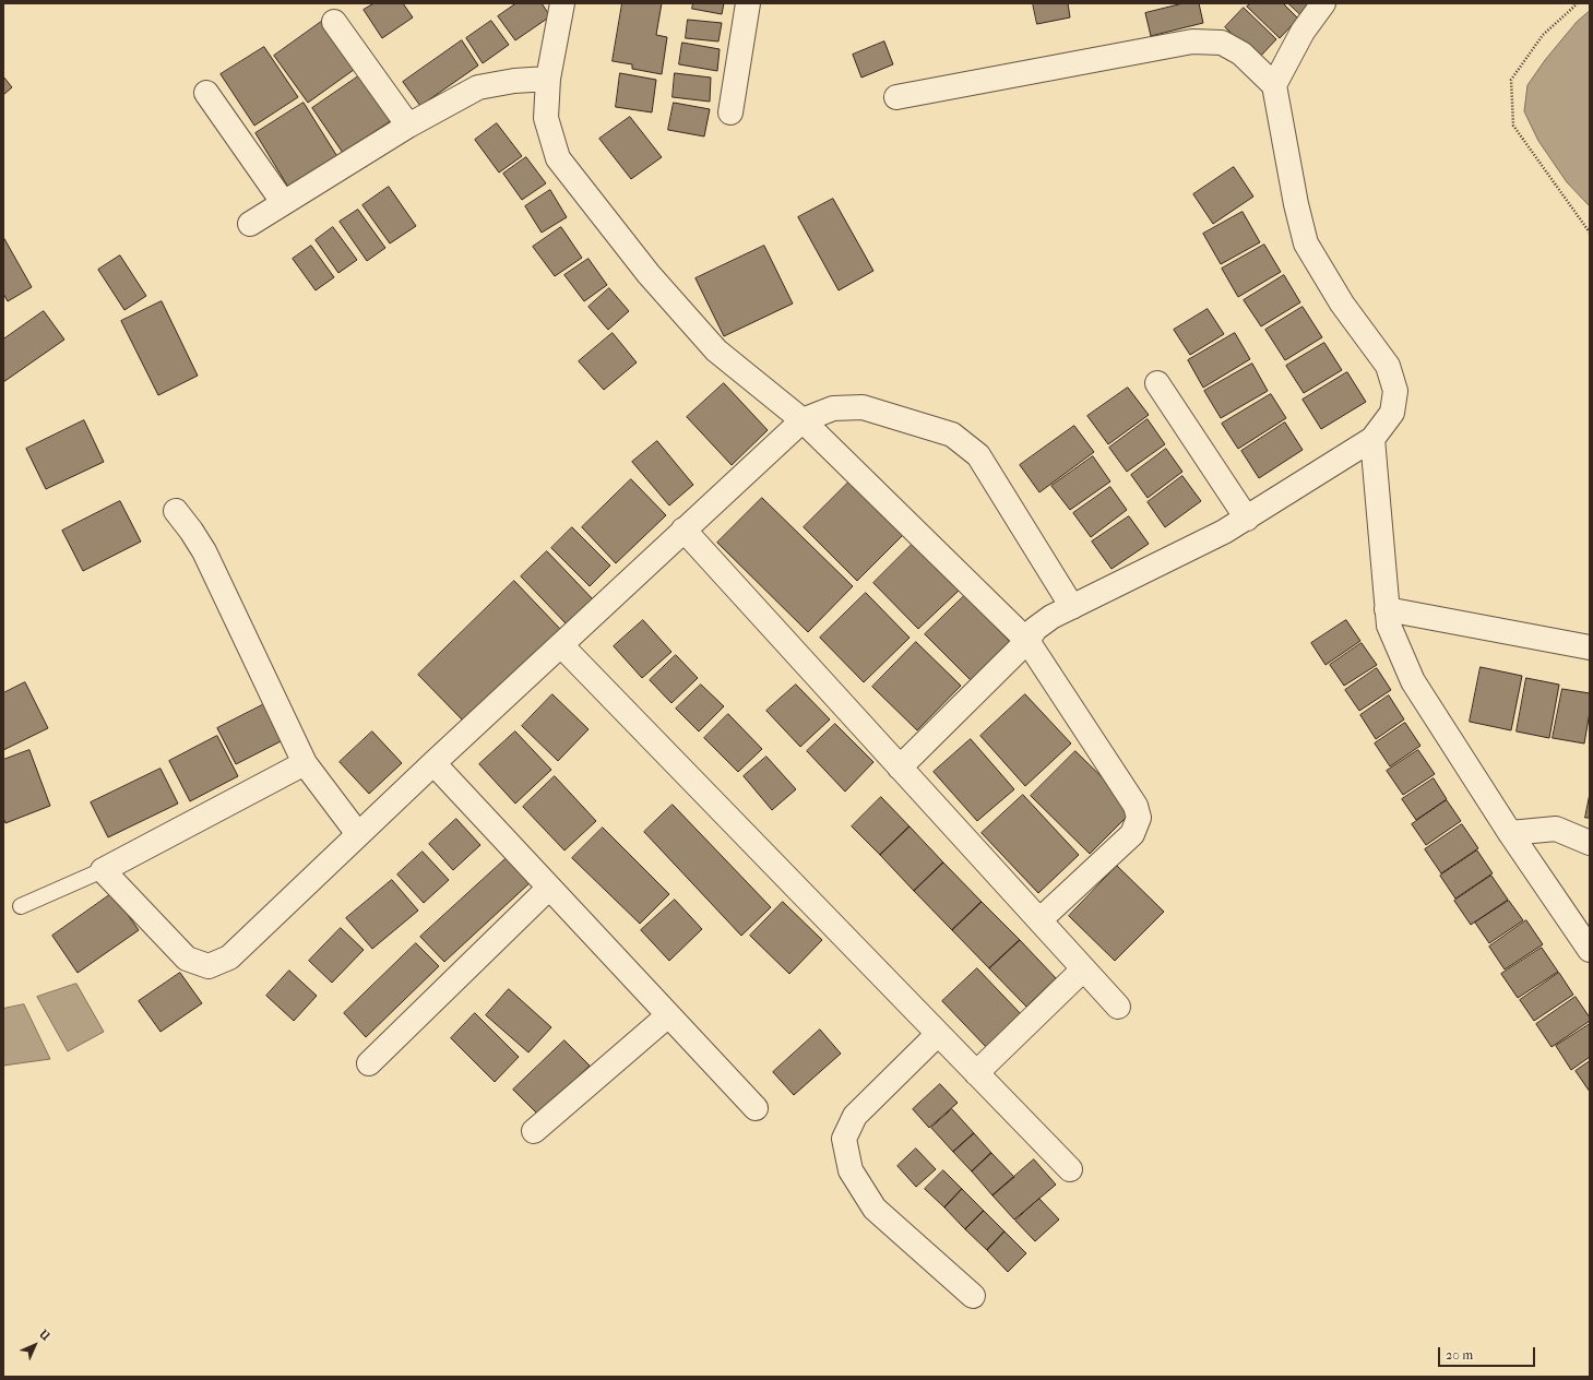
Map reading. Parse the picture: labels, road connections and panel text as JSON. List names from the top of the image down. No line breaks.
{"scale_bar":"20 m","north":"top right"}
